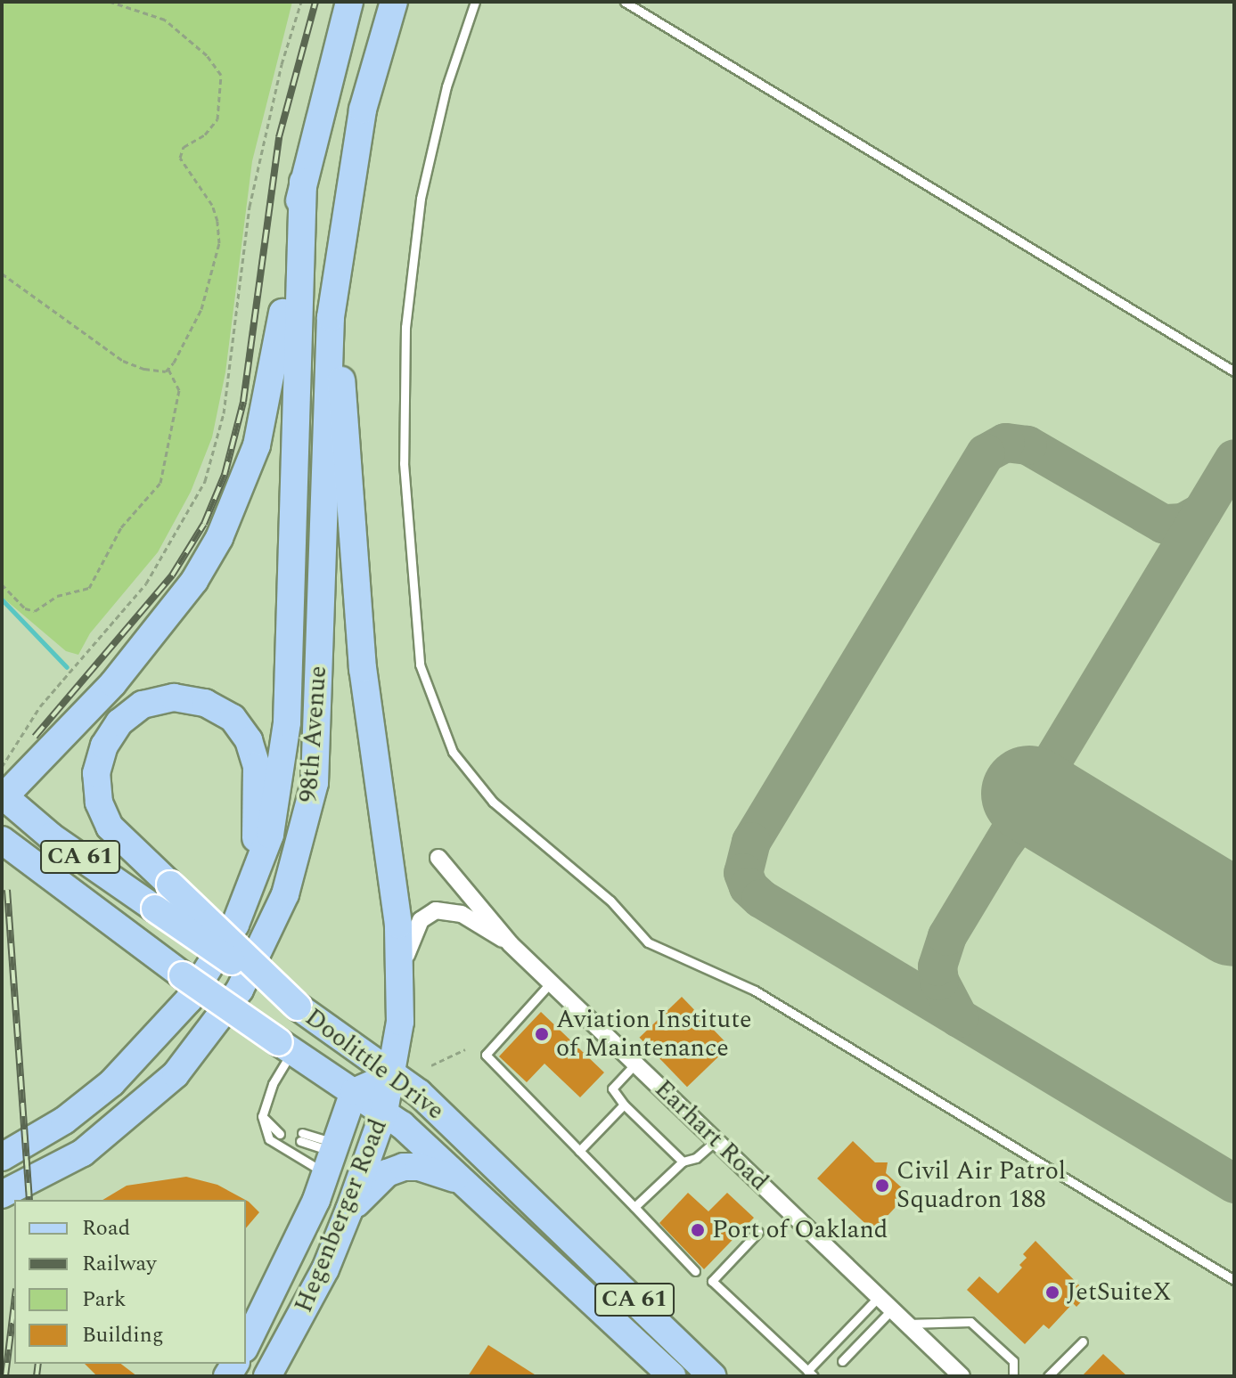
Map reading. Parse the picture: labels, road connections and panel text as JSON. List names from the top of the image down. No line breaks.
{"streets":{"main road":["98th Avenue","CA 61","Doolittle Drive","Hegenberger Road"],"street":["Earhart Road"]},"crossings":[["Doolittle Drive","Hegenberger Road"]],"places":["Aviation Institute of Maintenance","Civil Air Patrol Squadron 188","Port of Oakland","JetSuiteX"],"legend":["Road","Railway","Park","Building"]}
